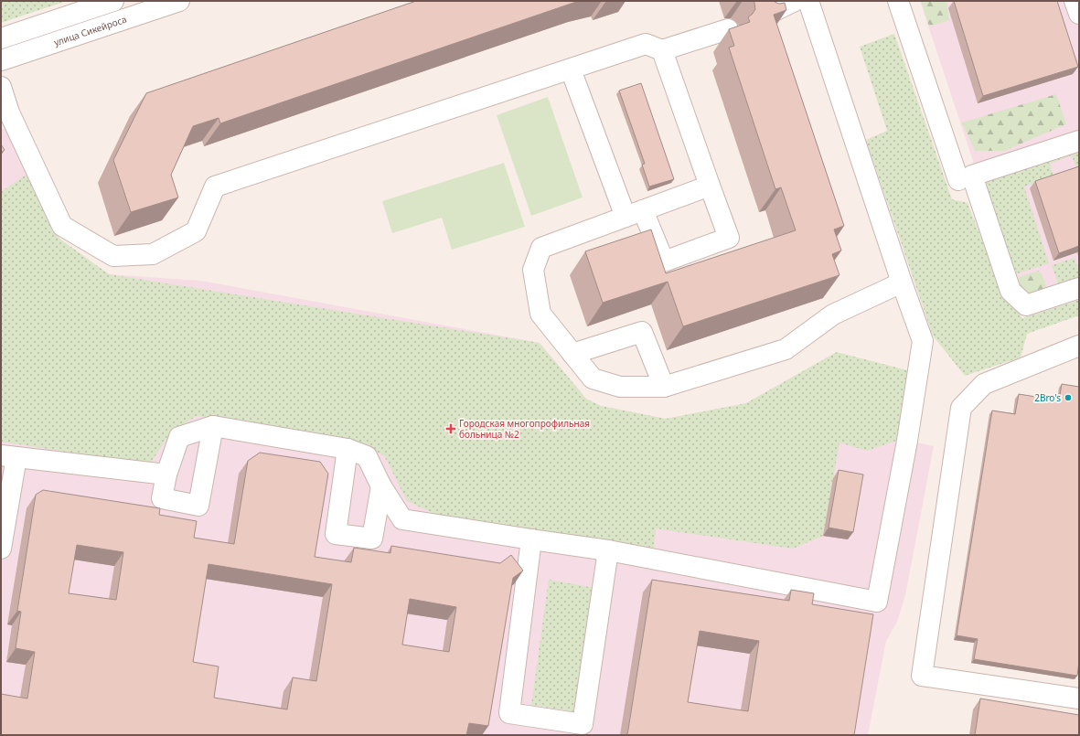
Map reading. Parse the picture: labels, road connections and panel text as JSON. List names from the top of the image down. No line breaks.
{"streets":{"street":["улица Сикейроса"]},"places":{"other":["2Bro's"],"health":["Городская многопрофильная больница №2"]}}
